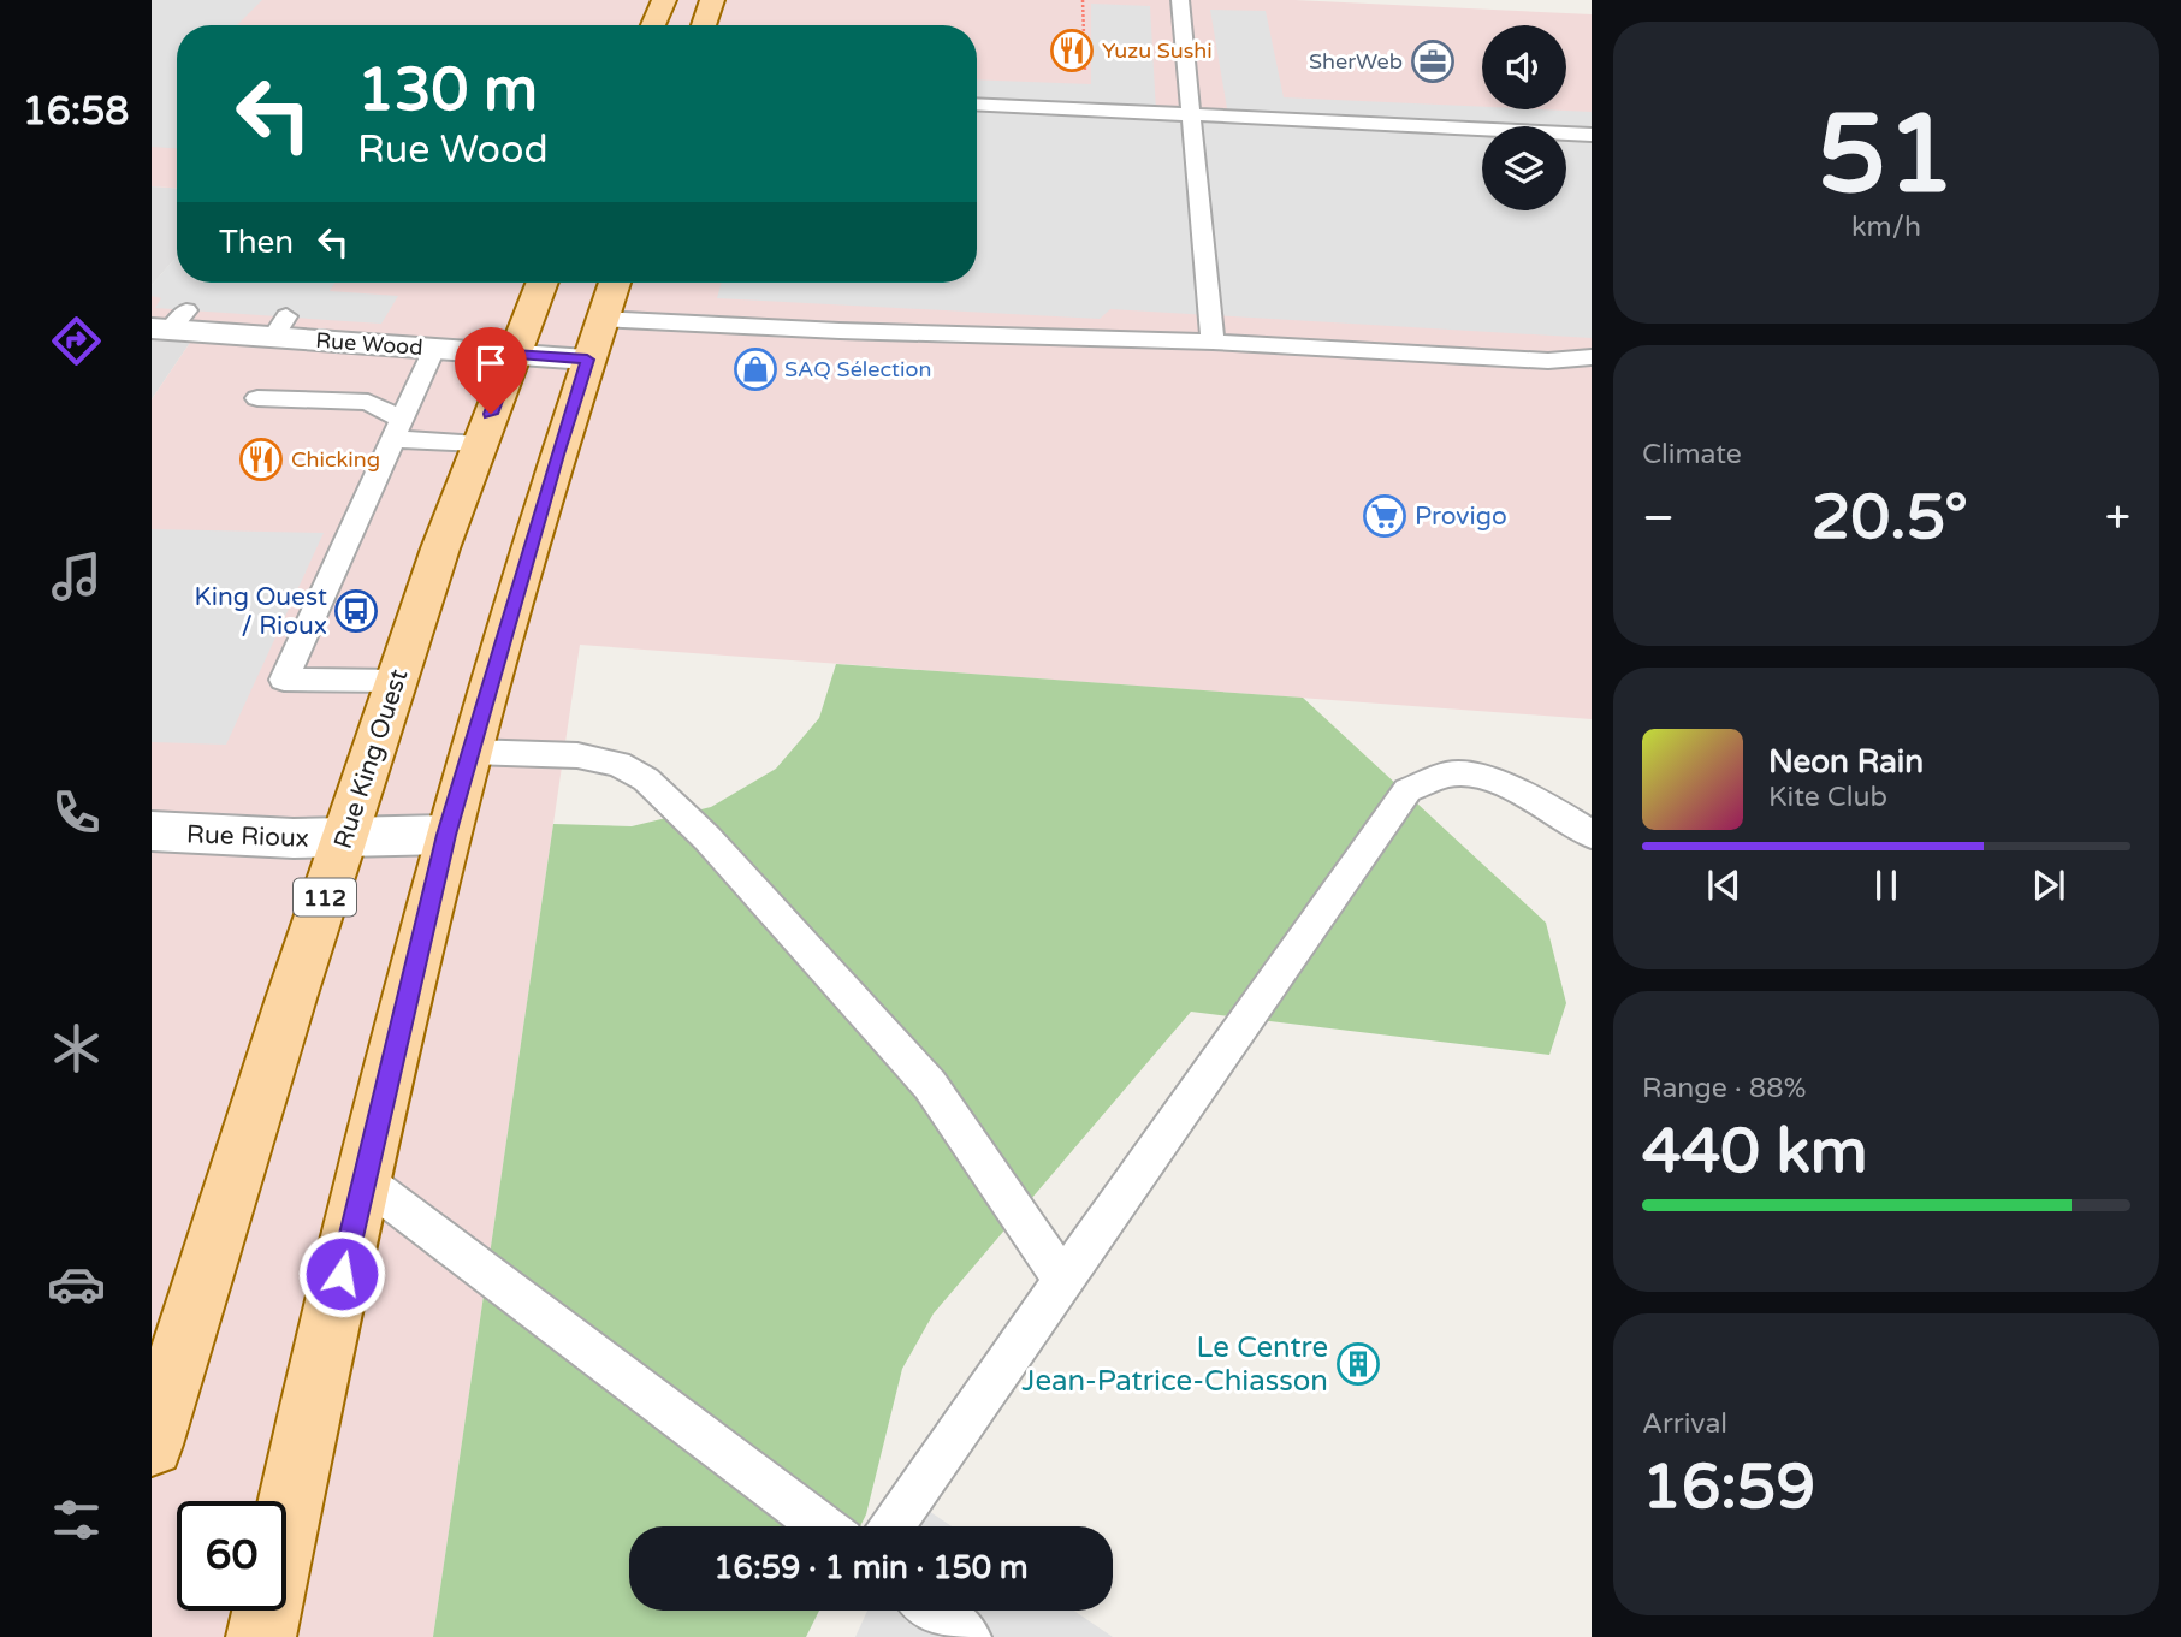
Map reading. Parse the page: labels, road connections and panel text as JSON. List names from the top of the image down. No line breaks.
{"streets":{"main road":["Rue King Ouest","112"],"street":["Rue Wood","Rue Rioux"]},"crossings":[["Rue Wood","Rue King Ouest"],["Rue King Ouest","Rue Rioux"]],"places":{"restaurant":["Yuzu Sushi","Chicking"],"office":["SherWeb"],"shop":["SAQ Sélection"],"supermarket":["Provigo"],"bus stop":["King Ouest / Rioux"],"building":["Le Centre Jean-Patrice-Chiasson"]},"page":{"tabs":"16:58","tile":[["51","km/h"],"Climate",["Range · 88%","440 km"],["Arrival","16:59"]],"turn":["130 m","Rue Wood"],"then":"Then","heat":["−","20.5°","+"],"song":["Neon Rain","Kite Club"],"limit":"60","trip":"16:59 · 1 min · 150 m"}}
